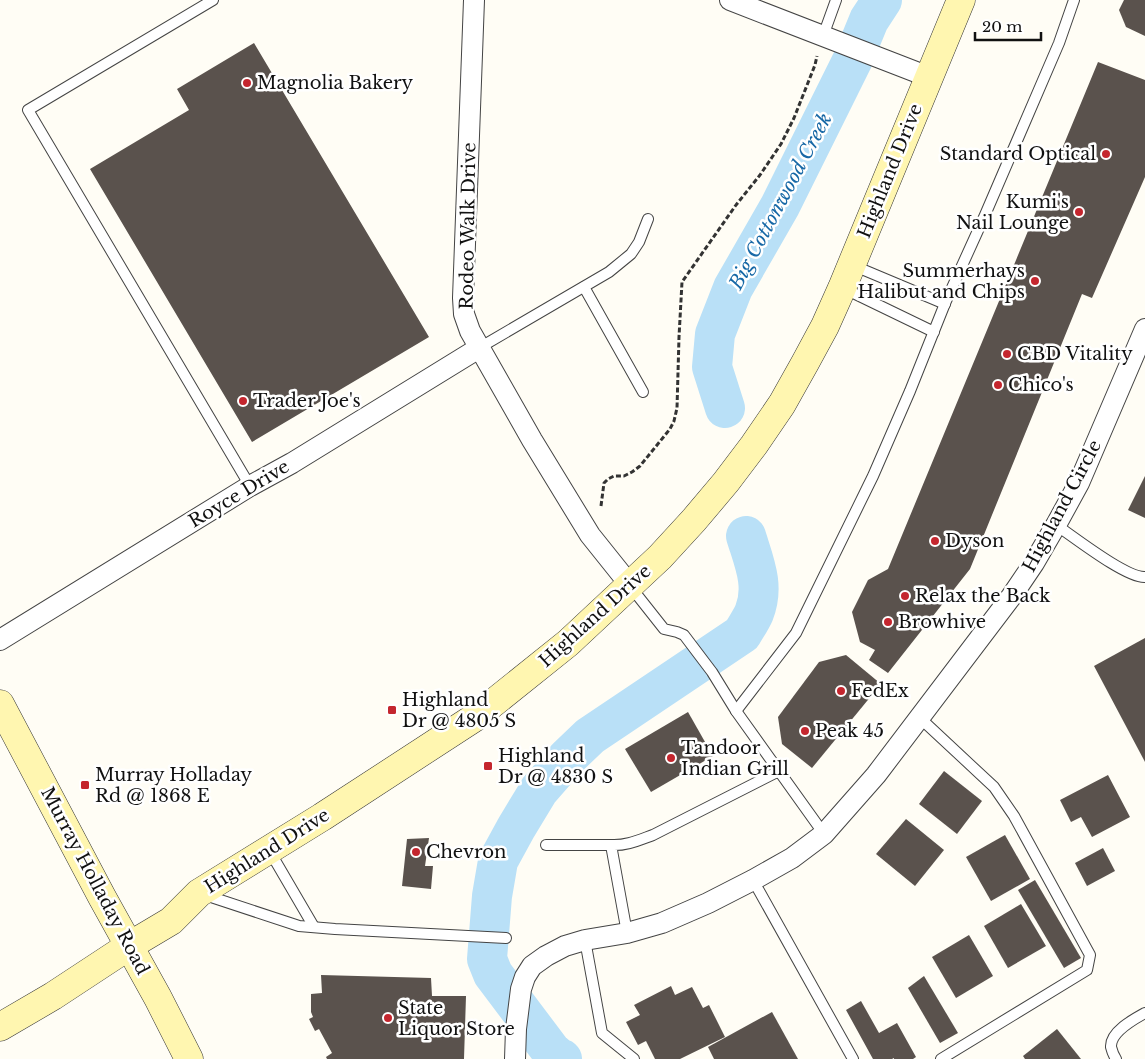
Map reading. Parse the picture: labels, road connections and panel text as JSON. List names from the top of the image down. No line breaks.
{"streets":{"main road":["Highland Drive","Murray Holladay Road"],"street":["Rodeo Walk Drive","Royce Drive","Highland Circle"]},"crossings":[["Highland Drive","Rodeo Walk Drive"],["Highland Drive","Murray Holladay Road"],["Rodeo Walk Drive","Royce Drive"]],"water":["Big Cottonwood Creek"],"places":{"other":["Magnolia Bakery","Standard Optical","Kumi's Nail Lounge","Summerhays Halibut and Chips","CBD Vitality","Chico's","Trader Joe's","Dyson","Relax the Back","Browhive","FedEx","Peak 45","Tandoor Indian Grill","Chevron","State Liquor Store"],"transit":["Highland Dr @ 4805 S","Highland Dr @ 4830 S","Murray Holladay Rd @ 1868 E"]},"scale_bar":"20 m"}
